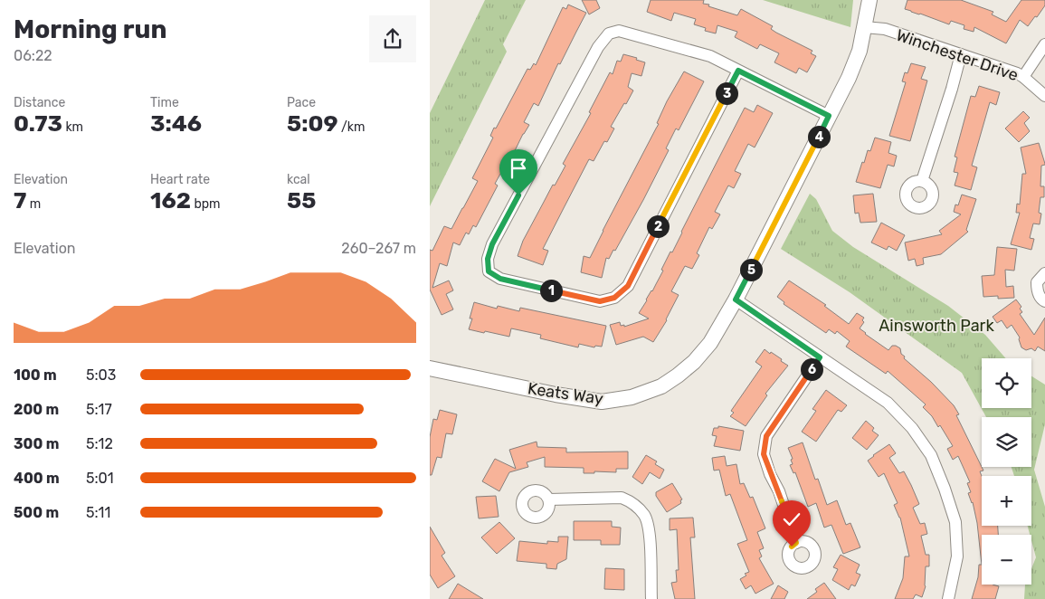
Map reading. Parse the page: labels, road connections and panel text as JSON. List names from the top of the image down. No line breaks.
{"streets":{"street":["Winchester Drive","Keats Way"]},"crossings":[["Winchester Drive","Keats Way"]],"parks":["Ainsworth Park"],"page":{"heading":["Morning run","06:22"],"stats":[["Distance","0.73 km"],["Time","3:46"],["Pace","5:09 /km"],["Elevation","7 m"],["Heart rate","162 bpm"],["kcal","55"]],"pins":["3","4","2","5","1","6"],"chart":["Elevation","260–267 m"],"list":[{"name":"100 m","note":"5:03"},{"name":"200 m","note":"5:17"},{"name":"300 m","note":"5:12"},{"name":"400 m","note":"5:01"},{"name":"500 m","note":"5:11"}],"map_buttons":["+","−"]}}
